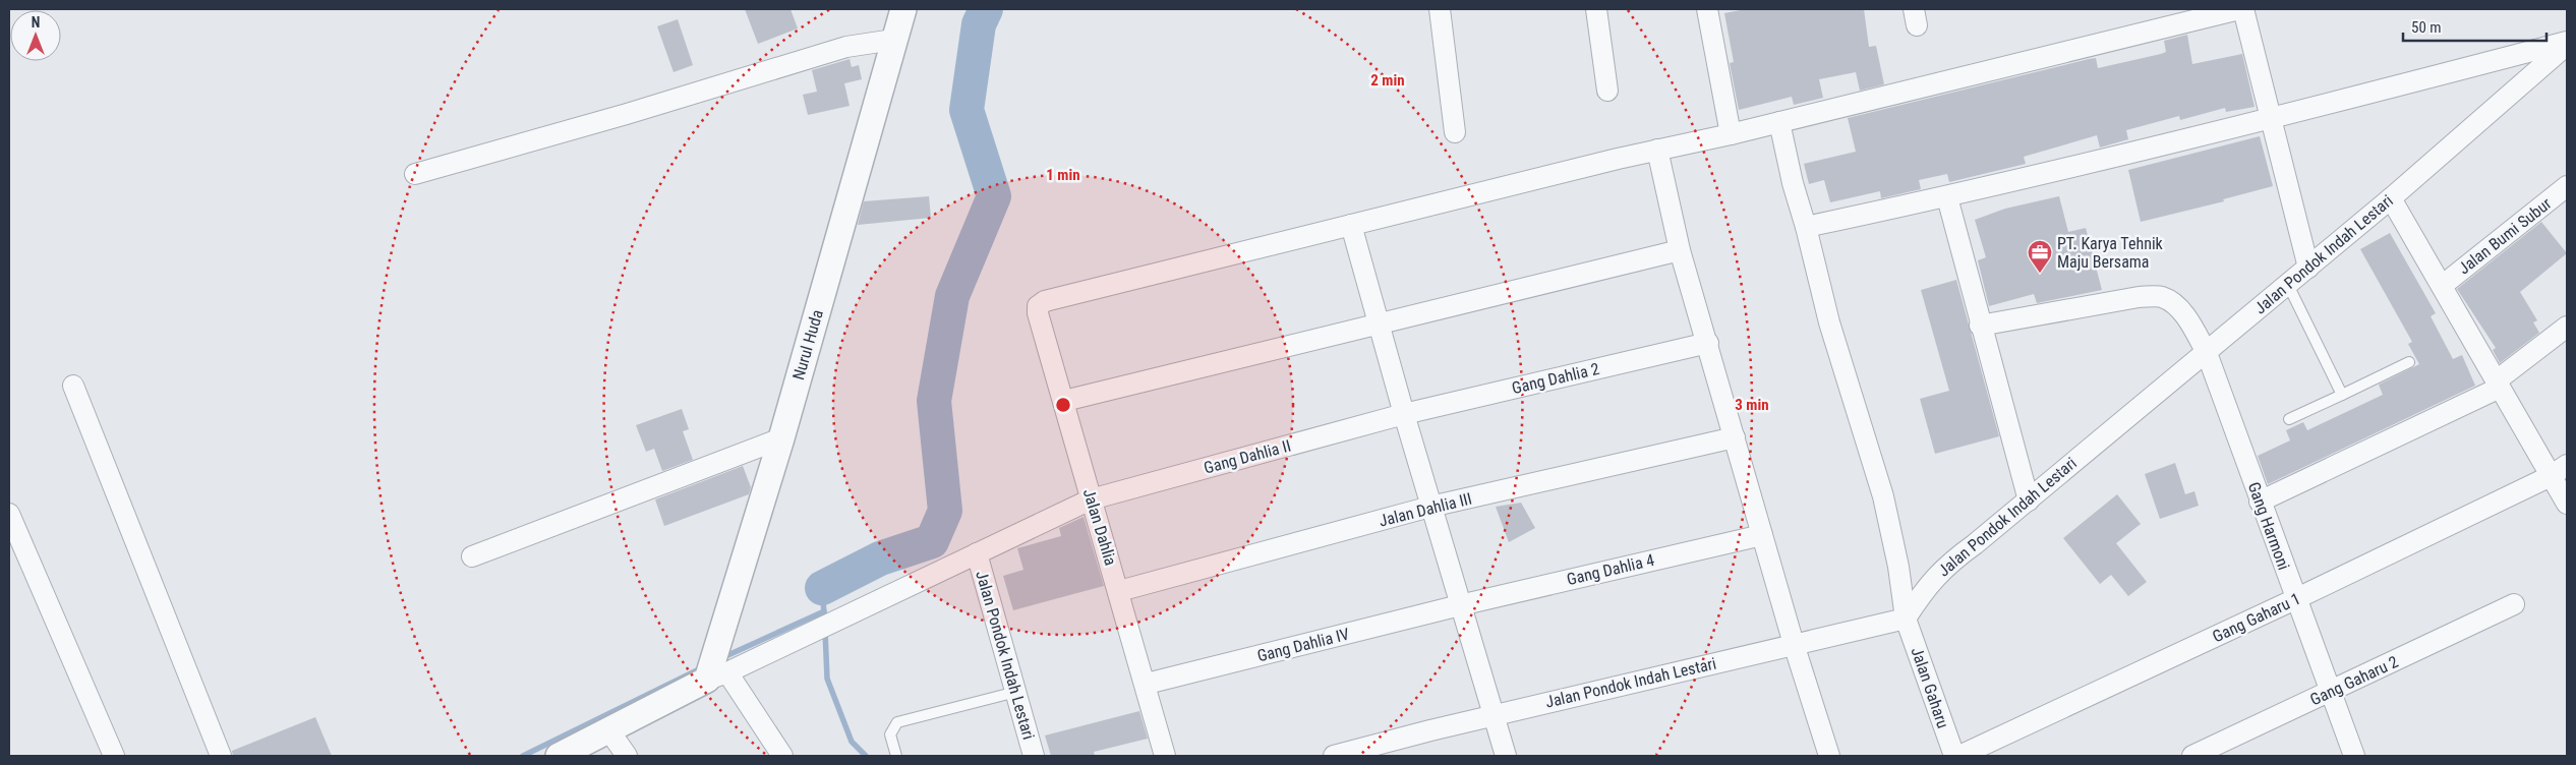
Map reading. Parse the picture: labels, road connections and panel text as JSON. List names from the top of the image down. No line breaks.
{"streets":{"street":["Jalan Bumi Subur","Jalan Pondok Indah Lestari","Nurul Huda","Gang Dahlia 2","Gang Dahlia II","Jalan Dahlia III","Gang Harmoni","Jalan Dahlia","Gang Dahlia 4","Gang Gaharu 1","Gang Dahlia IV","Gang Gaharu 2","Jalan Gaharu"]},"crossings":[["Jalan Pondok Indah Lestari","Gang Dahlia II"],["Jalan Pondok Indah Lestari","Gang Harmoni"],["Jalan Pondok Indah Lestari","Jalan Gaharu"],["Nurul Huda","Gang Dahlia II"],["Gang Dahlia 2","Gang Dahlia II"],["Gang Dahlia II","Jalan Dahlia"],["Jalan Dahlia III","Jalan Dahlia"],["Gang Harmoni","Gang Gaharu 1"],["Gang Harmoni","Gang Gaharu 2"],["Jalan Dahlia","Gang Dahlia IV"],["Gang Dahlia 4","Gang Dahlia IV"]],"places":{"office":["PT. Karya Tehnik Maju Bersama"]},"scale_bar":"50 m","north":"top","rings":["2 min","1 min","3 min"]}
